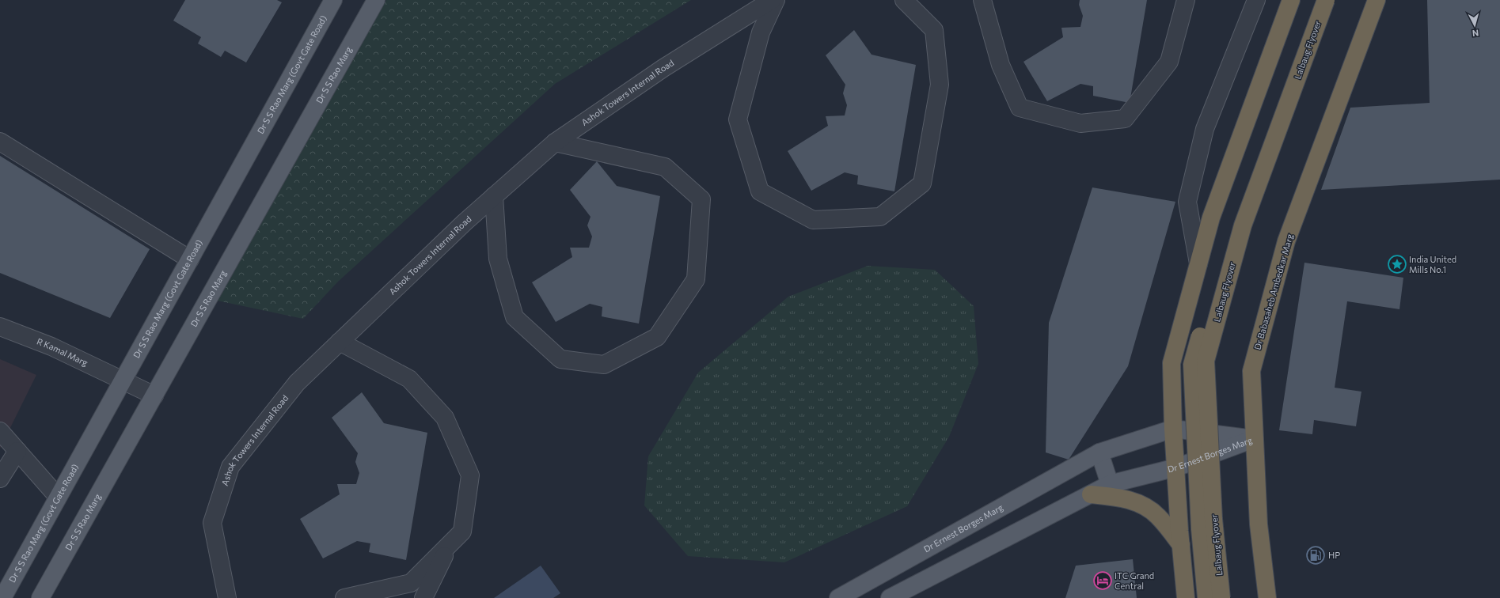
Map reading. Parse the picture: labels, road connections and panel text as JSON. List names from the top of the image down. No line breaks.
{"streets":{"highway":["Lalbaug Flyover","Dr Babasaheb Ambedkar Marg"],"main road":["Dr S S Rao Marg (Govt Gate Road)","Dr S S Rao Marg","Dr Ernest Borges Marg"],"street":["Ashok Towers Internal Road","R Kamal Marg"]},"crossings":[["Dr S S Rao Marg (Govt Gate Road)","R Kamal Marg"],["Dr S S Rao Marg","R Kamal Marg"],["Dr Babasaheb Ambedkar Marg","Dr Ernest Borges Marg"]],"places":{"place":["India United Mills No.1"],"fuel station":["HP"],"hotel":["ITC Grand Central"]},"north":"bottom"}
